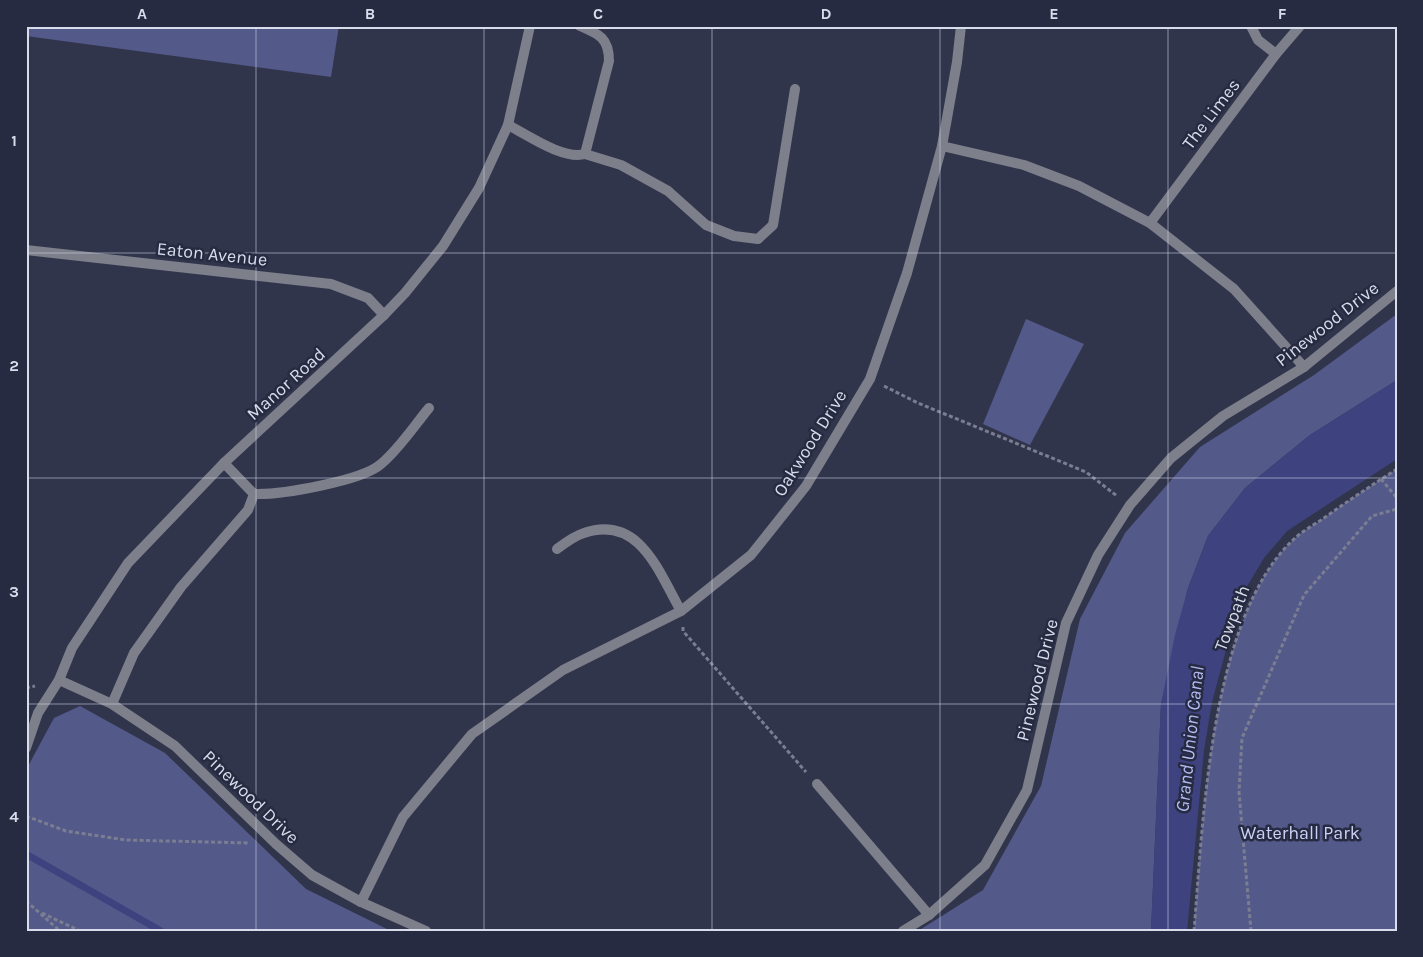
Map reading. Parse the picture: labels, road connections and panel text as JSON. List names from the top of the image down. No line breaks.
{"streets":{"street":["The Limes","Eaton Avenue","Pinewood Drive","Manor Road","Oakwood Drive"],"path":["Towpath"]},"crossings":[["Eaton Avenue","Manor Road"],["Pinewood Drive","Manor Road"],["Pinewood Drive","Oakwood Drive"]],"water":["Grand Union Canal"],"parks":["Waterhall Park"],"grid":{"columns":["A","B","C","D","E","F"],"rows":["1","2","3","4"]}}
